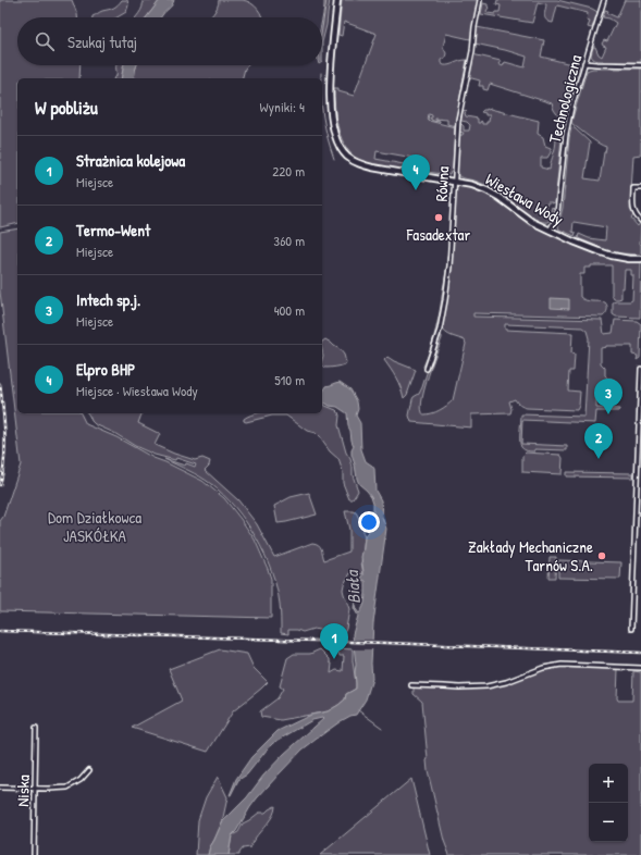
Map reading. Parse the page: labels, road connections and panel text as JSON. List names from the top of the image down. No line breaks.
{"streets":{"street":["Technologiczna","Równa","Wiesława Wody","Niska"]},"crossings":[["Technologiczna","Wiesława Wody"],["Równa","Wiesława Wody"]],"water":["Biała"],"parks":["Dom Działkowca JASKÓŁKA"],"places":["Fasadextar","Zakłady Mechaniczne Tarnów S.A."],"page":{"search":"Szukaj tutaj","heading":["W pobliżu","Wyniki: 4"],"list":[{"mark":"1","name":"Strażnica kolejowa","note":"Miejsce","value":"220 m"},{"mark":"2","name":"Termo-Went","note":"Miejsce","value":"360 m"},{"mark":"3","name":"Intech sp.j.","note":"Miejsce","value":"400 m"},{"mark":"4","name":"Elpro BHP","note":"Miejsce · Wiesława Wody","value":"510 m"}],"pins":["4","3","2","1"],"map_buttons":["+","−"]}}
